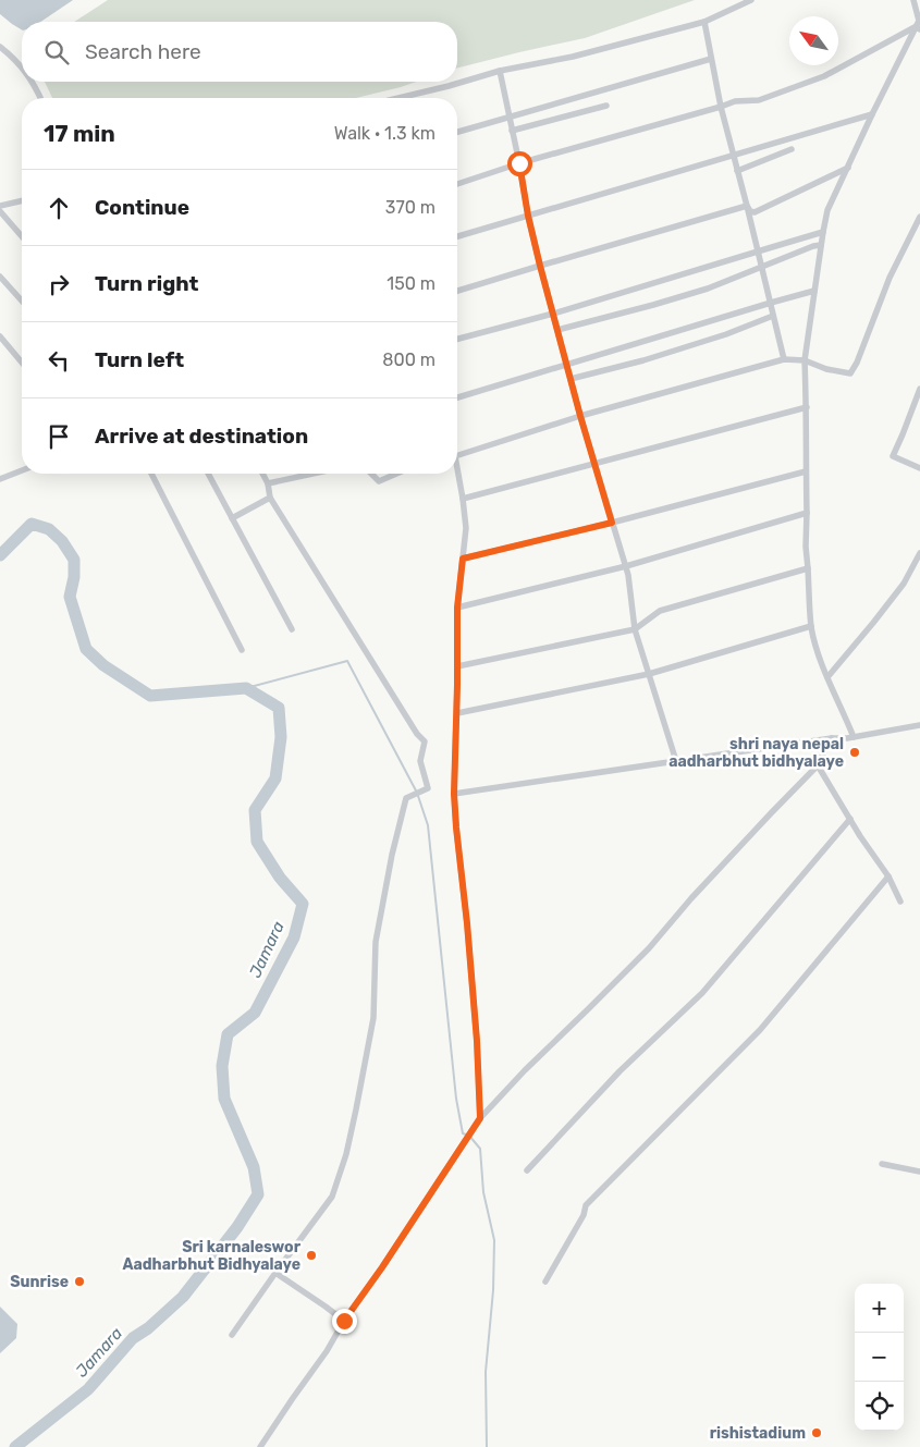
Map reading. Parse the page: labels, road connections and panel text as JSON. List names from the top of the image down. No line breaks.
{"water":["Jamara"],"places":["shri naya nepal aadharbhut bidhyalaye","Sri karnaleswor Aadharbhut Bidhyalaye","Sunrise","rishistadium"],"north":"top left","page":{"search":"Search here","heading":["17 min","Walk · 1.3 km"],"list":[["Continue","370 m"],["Turn right","150 m"],["Turn left","800 m"],"Arrive at destination"],"map_buttons":["+","−"]}}
